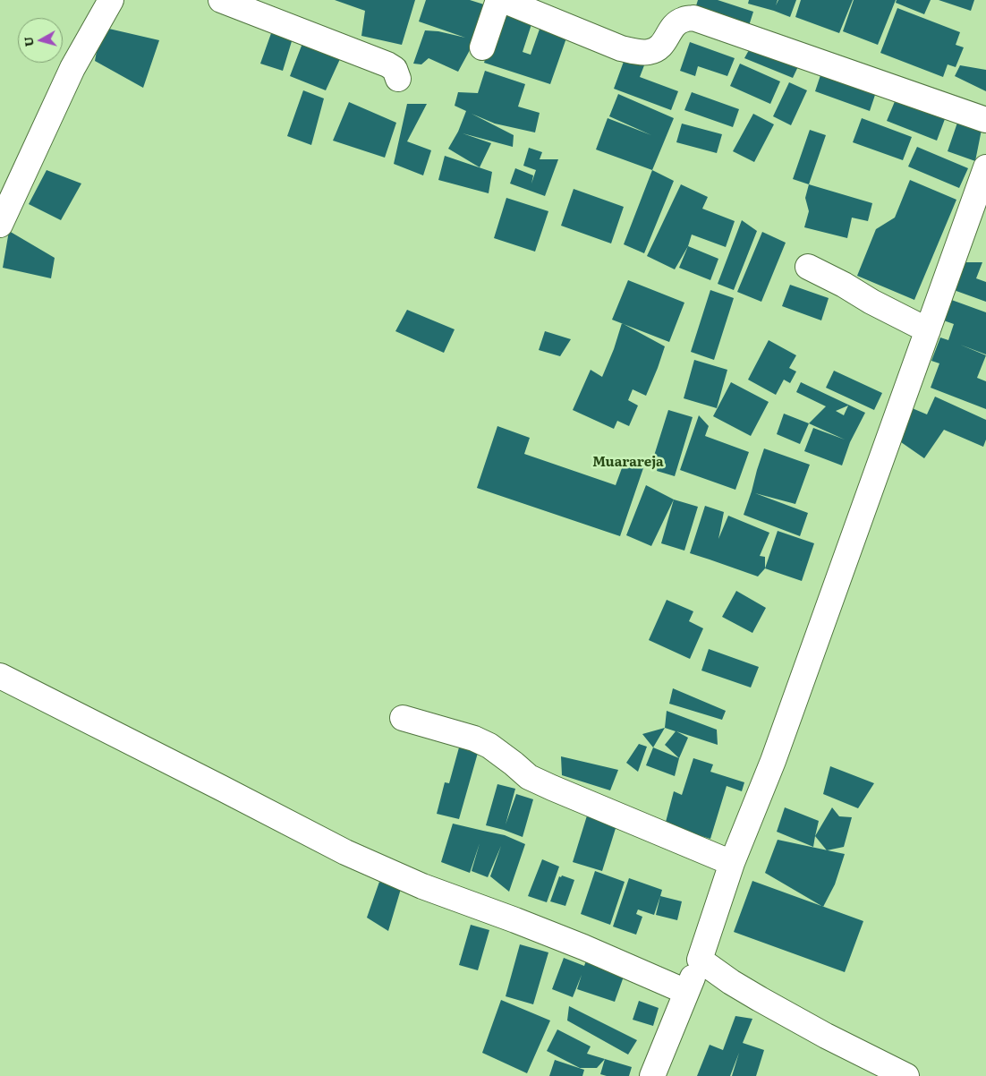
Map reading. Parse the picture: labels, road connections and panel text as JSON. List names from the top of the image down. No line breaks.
{"districts":["Muarareja"],"north":"left"}
